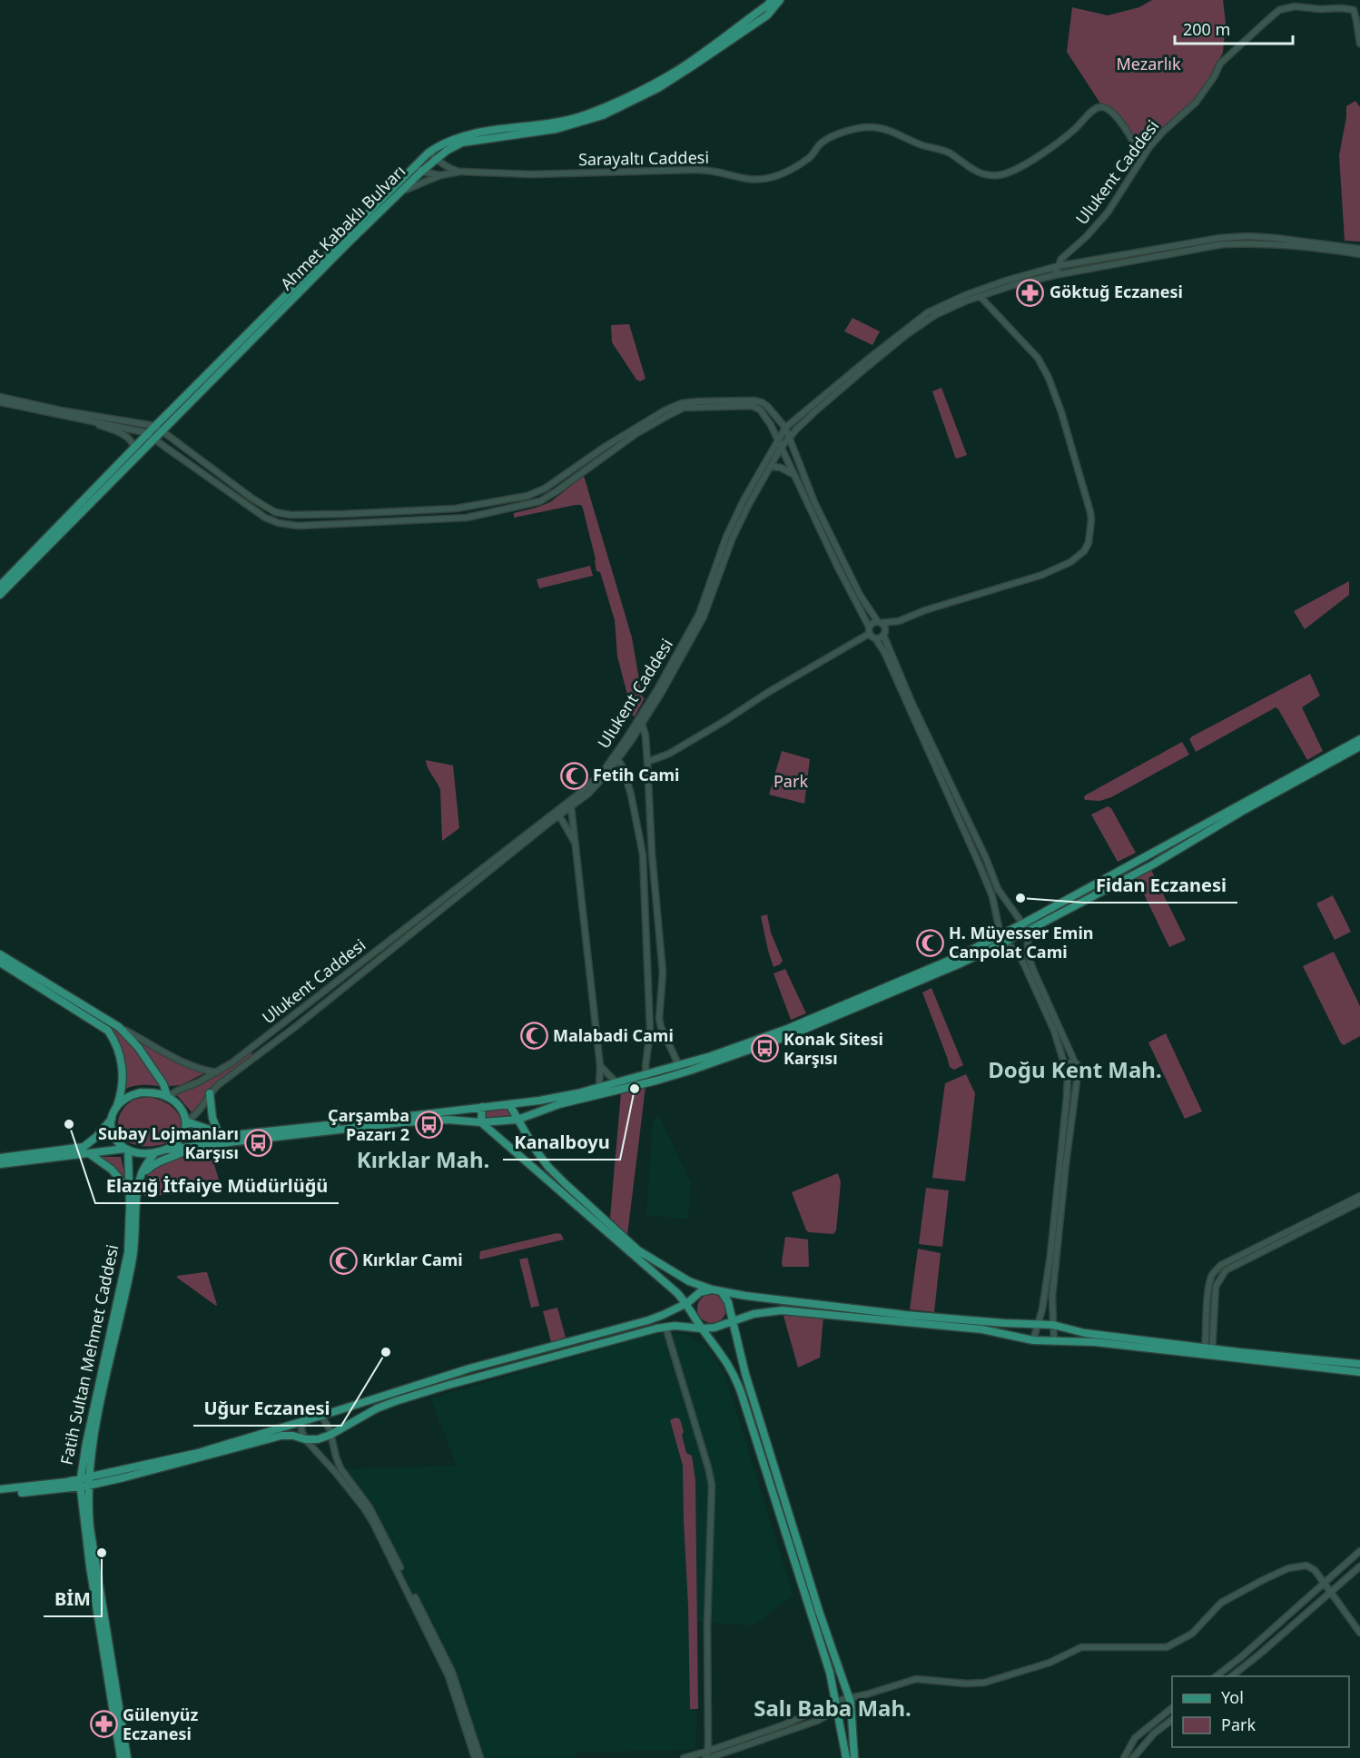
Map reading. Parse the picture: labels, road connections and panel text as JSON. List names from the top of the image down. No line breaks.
{"streets":{"main road":["Ahmet Kabaklı Bulvarı","Fatih Sultan Mehmet Caddesi"],"street":["Sarayaltı Caddesi","Ulukent Caddesi"]},"crossings":[["Sarayaltı Caddesi","Ulukent Caddesi"],["Ulukent Caddesi","Fatih Sultan Mehmet Caddesi"]],"districts":["Doğu Kent Mah.","Kırklar Mah.","Salı Baba Mah."],"parks":["Mezarlık","Park"],"places":{"pharmacy":["Göktuğ Eczanesi","Gülenyüz Eczanesi"],"mosque":["Fetih Cami","H. Müyesser Emin Canpolat Cami","Malabadi Cami","Kırklar Cami"],"other":["Fidan Eczanesi","Kanalboyu","Elazığ İtfaiye Müdürlüğü","Uğur Eczanesi","BİM"],"bus stop":["Konak Sitesi Karşısı","Çarşamba Pazarı 2","Subay Lojmanları Karşısı"]},"legend":["Yol","Park"],"scale_bar":"200 m"}
